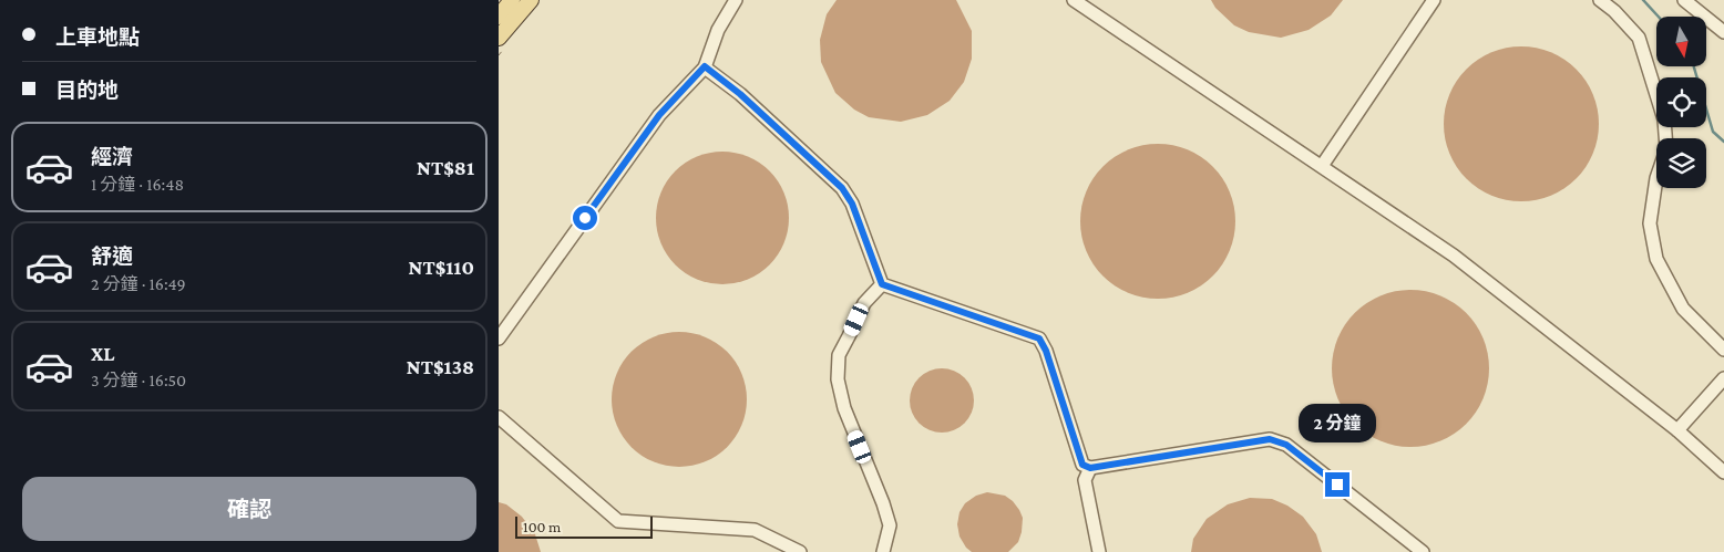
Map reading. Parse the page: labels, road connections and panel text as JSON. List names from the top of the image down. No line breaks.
{"scale_bar":"100 m","north":"bottom","page":{"banner":["上車地點","目的地"],"list":[{"name":"經濟","note":"1 分鐘 · 16:48","value":"NT$81"},{"name":"舒適","note":"2 分鐘 · 16:49","value":"NT$110"},{"name":"XL","note":"3 分鐘 · 16:50","value":"NT$138"}],"bubble":"2 分鐘","buttons":"確認","scale":"100 m"}}
